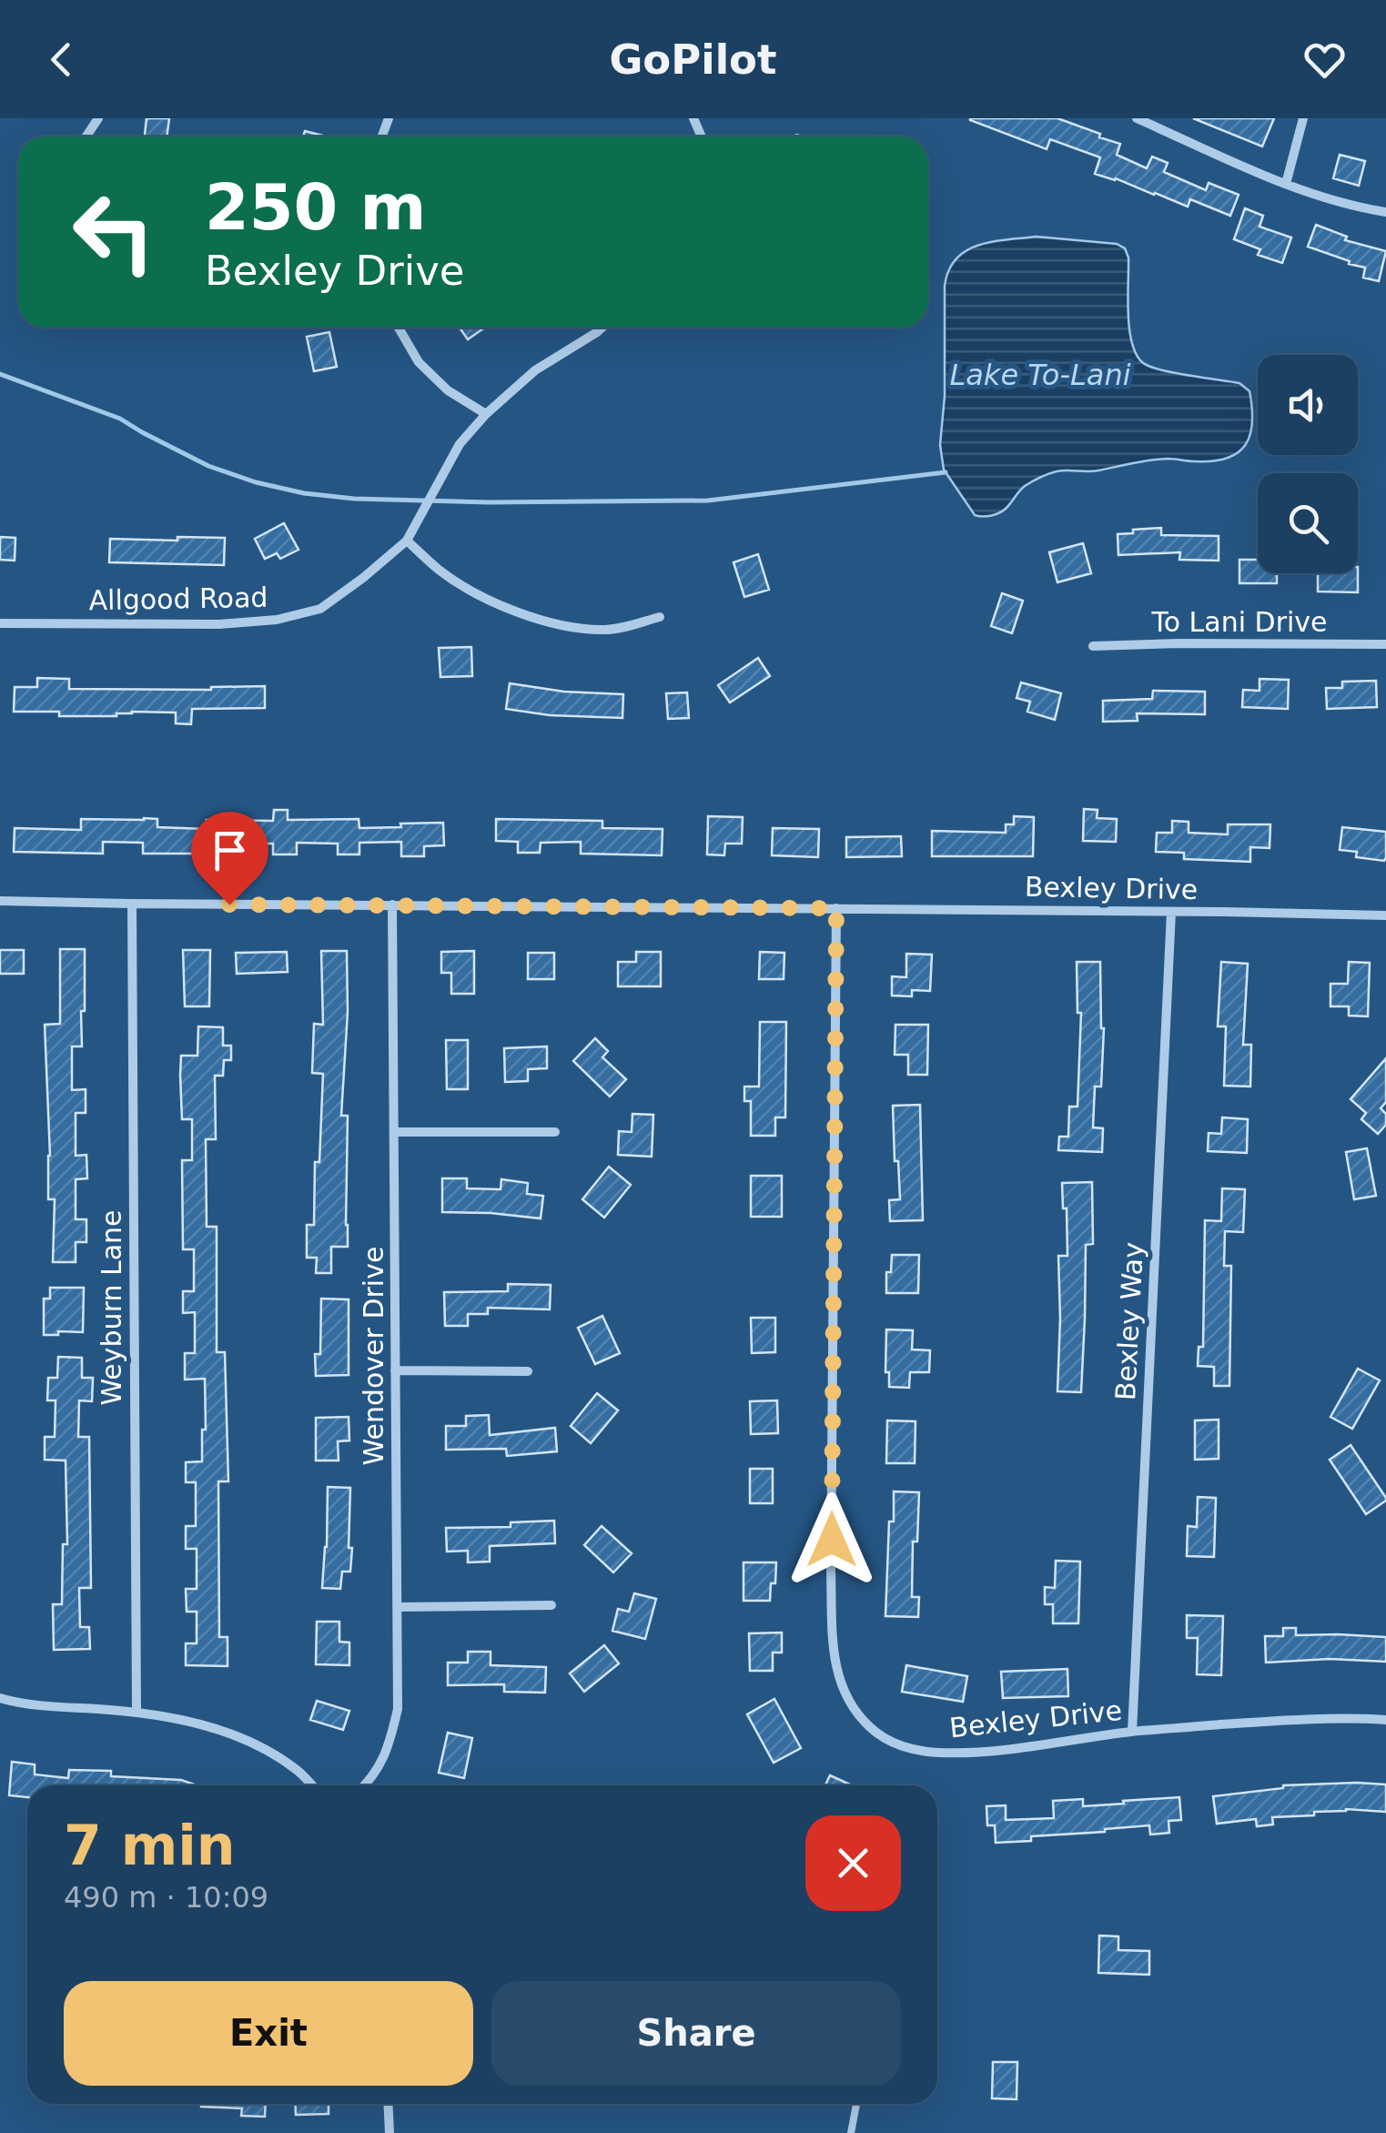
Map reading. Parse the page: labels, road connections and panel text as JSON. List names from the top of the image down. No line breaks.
{"streets":{"street":["Allgood Road","To Lani Drive","Bexley Drive","Weyburn Lane","Bexley Way","Wendover Drive"]},"crossings":[["Bexley Drive","Weyburn Lane"],["Bexley Drive","Bexley Way"],["Bexley Drive","Wendover Drive"]],"water":["Lake To-Lani"],"page":{"header":"GoPilot","turn":["250 m","Bexley Drive"],"heading":["7 min","490 m · 10:09"],"buttons":["Exit","Share"]}}
